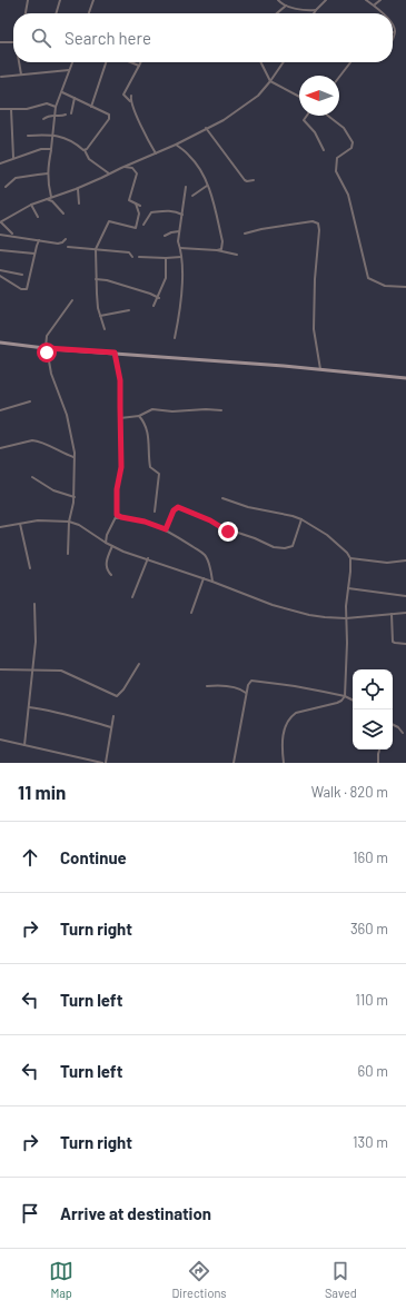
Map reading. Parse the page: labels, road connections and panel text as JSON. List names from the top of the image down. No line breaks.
{"north":"left","page":{"search":"Search here","heading":["11 min","Walk · 820 m"],"list":[["Continue","160 m"],["Turn right","360 m"],["Turn left","110 m"],["Turn left","60 m"],["Turn right","130 m"],"Arrive at destination"],"nav":["Map","Directions","Saved"]}}
